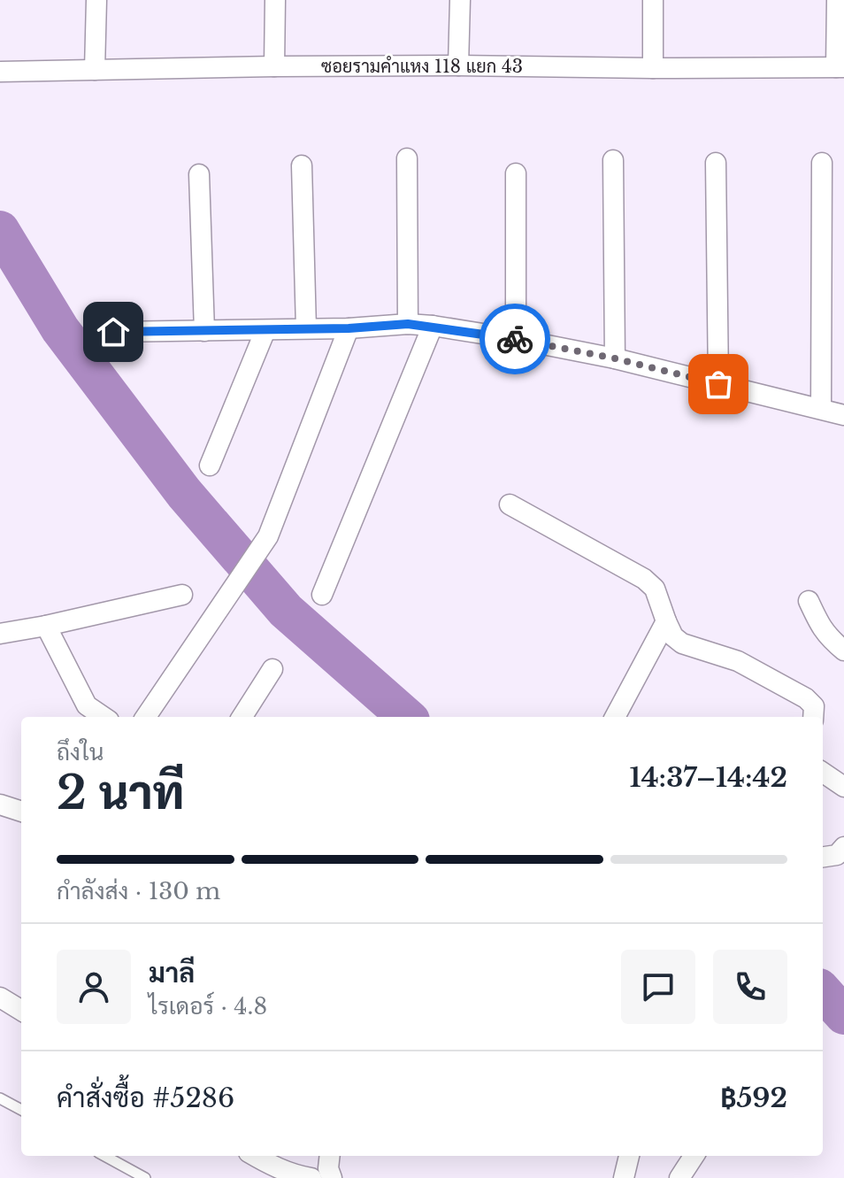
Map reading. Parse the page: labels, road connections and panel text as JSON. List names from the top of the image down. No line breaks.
{"streets":{"street":["ซอยรามคำแหง 118 แยก 43"]},"page":{"heading":["2 นาที","ถึงใน","14:37–14:42"],"panel":["มาลี","ไรเดอร์ · 4.8","คำสั่งซื้อ #5286","฿592"],"bar":"กำลังส่ง · 130 m"}}
